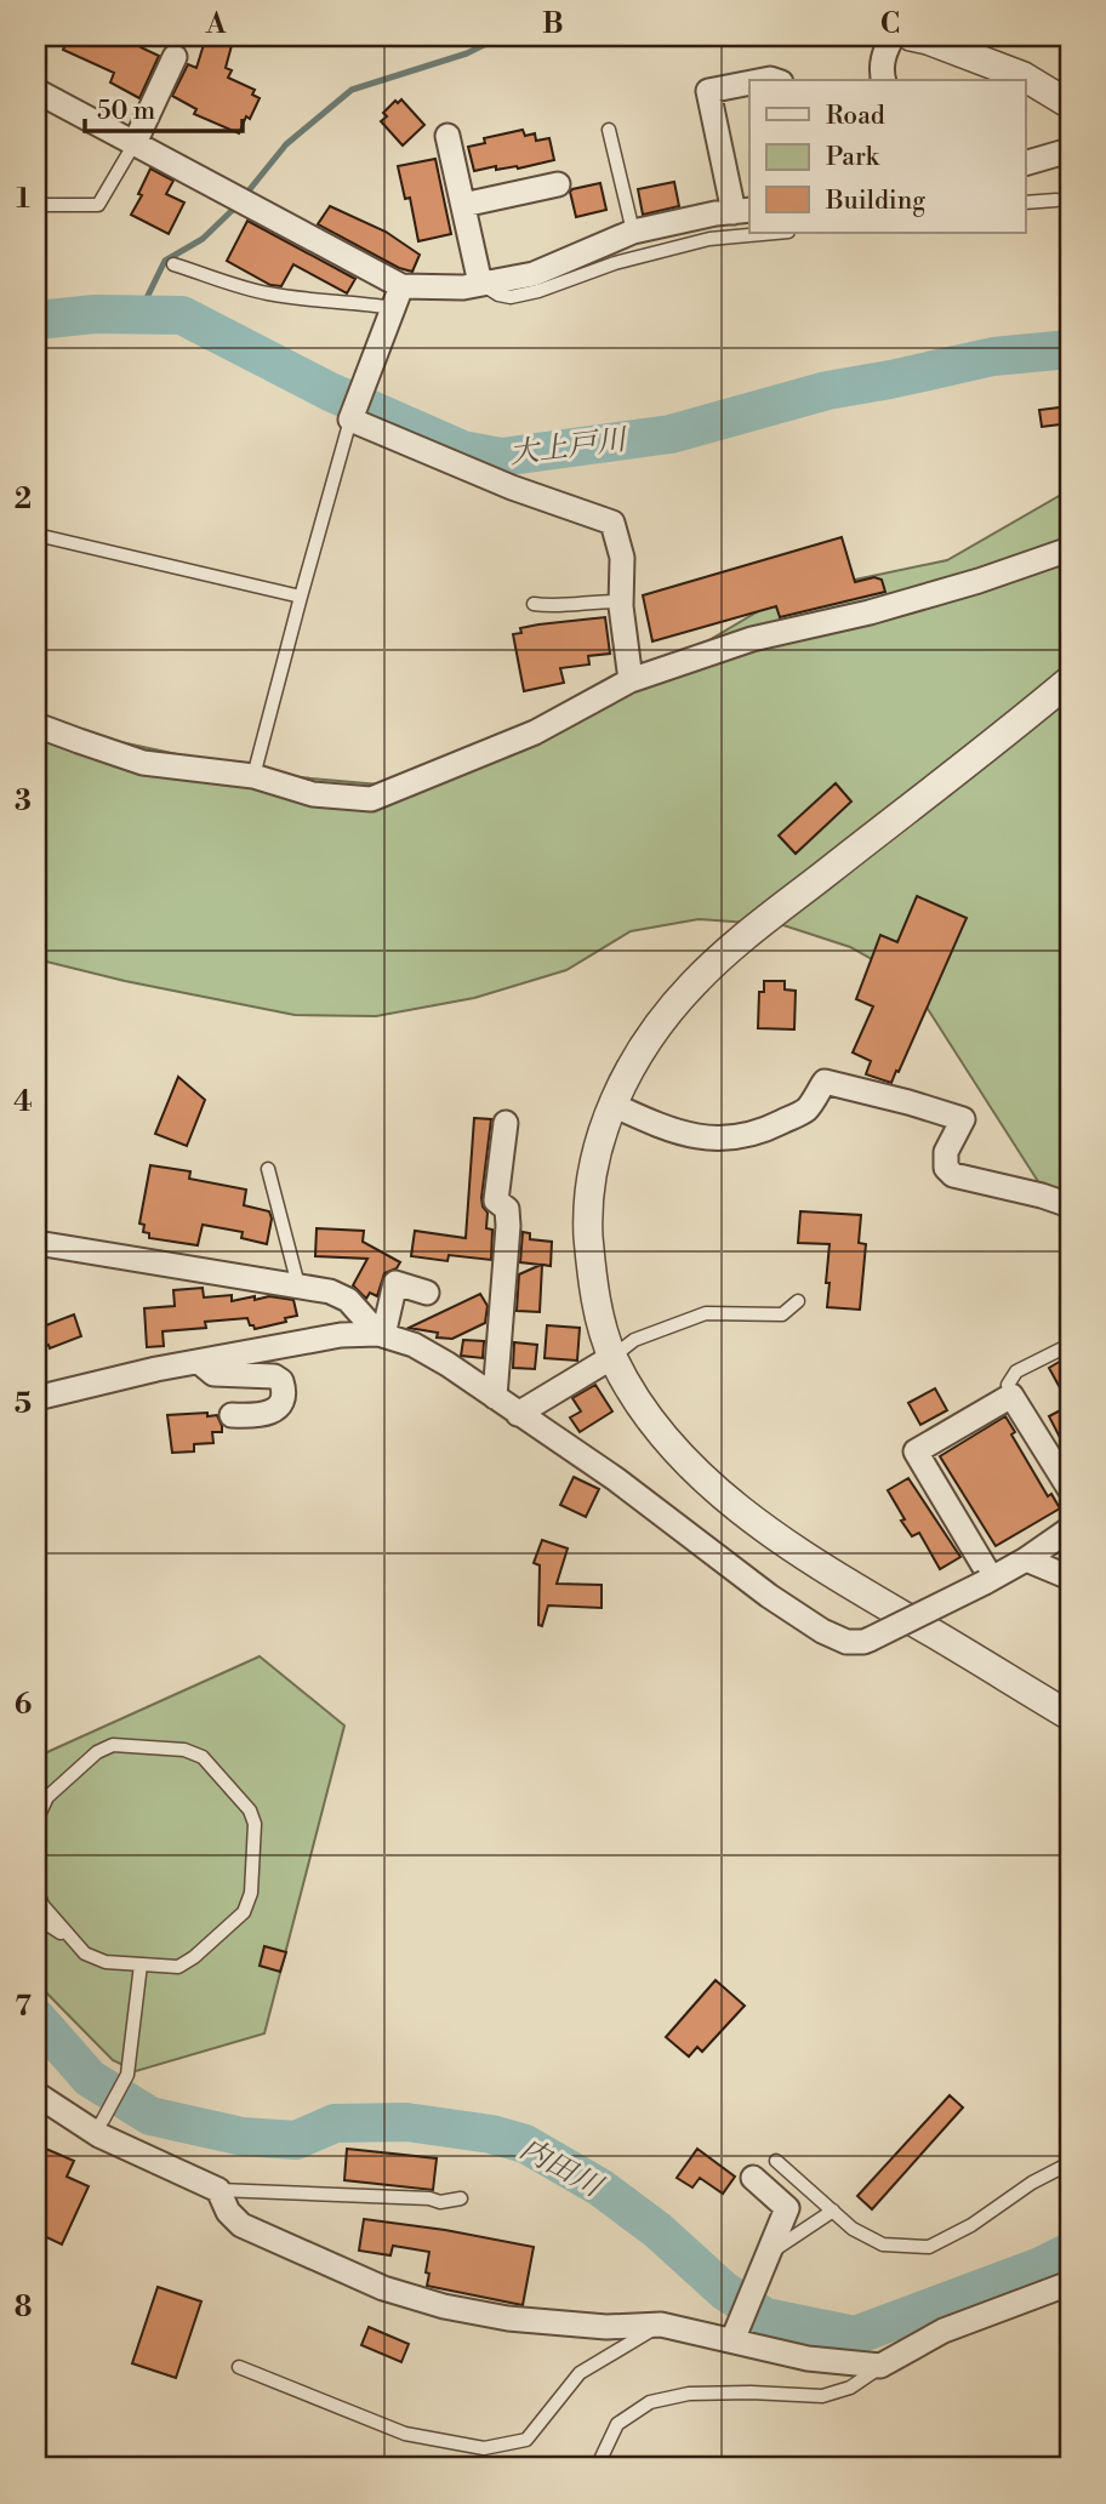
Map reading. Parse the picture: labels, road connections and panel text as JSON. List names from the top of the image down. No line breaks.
{"water":["大上戸川","内田川"],"legend":["Road","Park","Building"],"scale_bar":"50 m","grid":{"columns":["A","B","C"],"rows":["1","2","3","4","5","6","7","8"]}}
